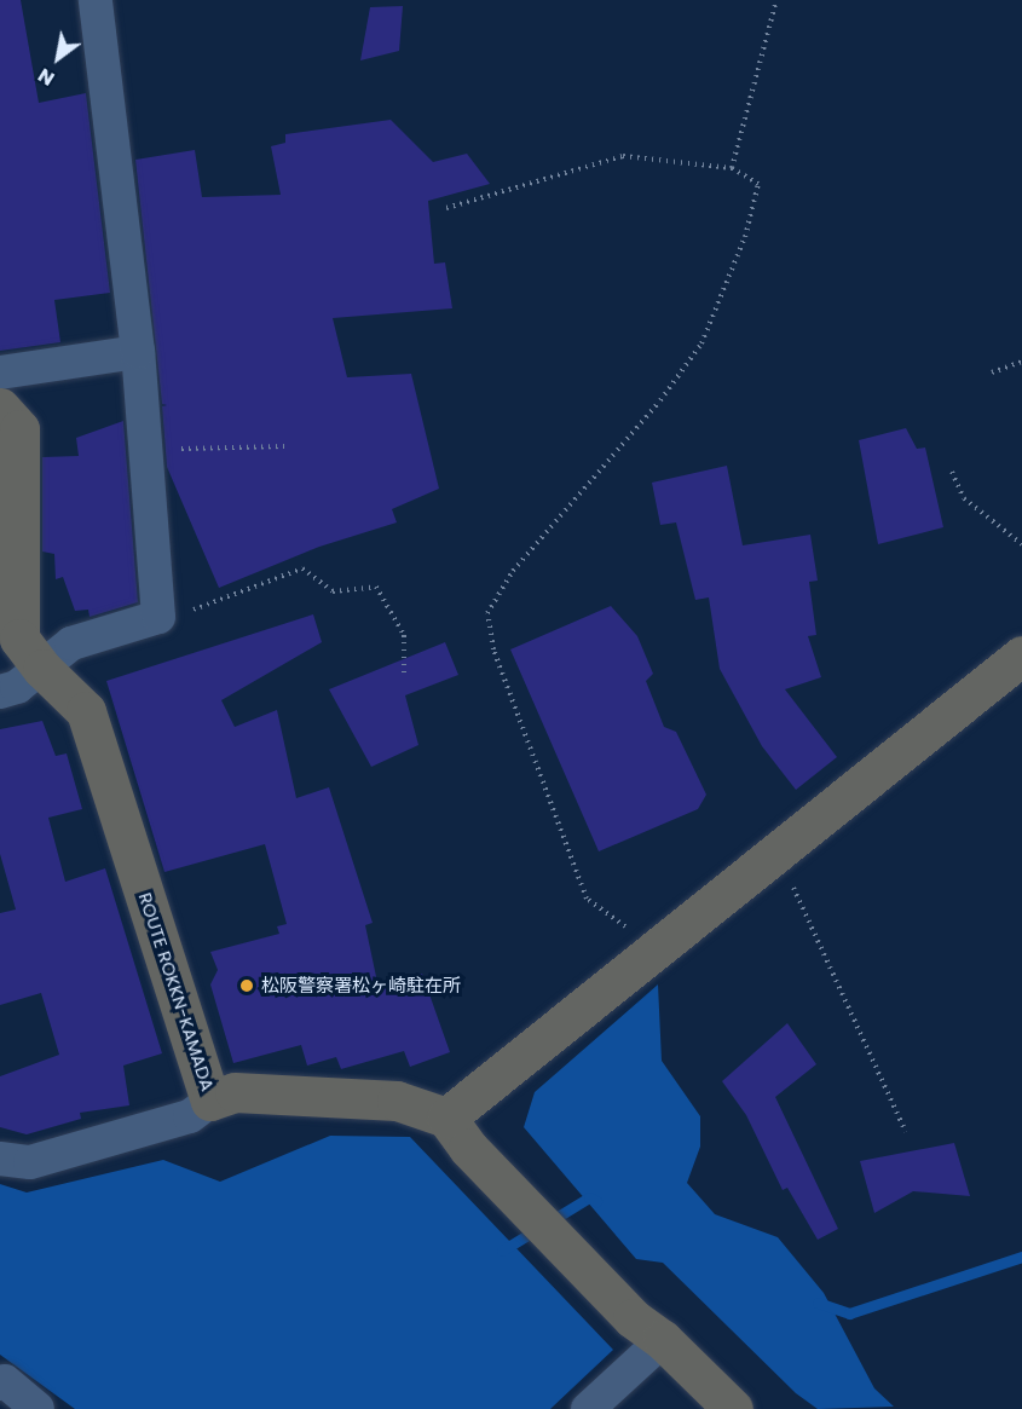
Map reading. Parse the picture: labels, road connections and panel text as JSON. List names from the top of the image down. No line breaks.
{"streets":{"main road":["ROUTE ROKKN-KAMADA"]},"places":["松阪警察署松ヶ崎駐在所"],"north":"bottom left"}
